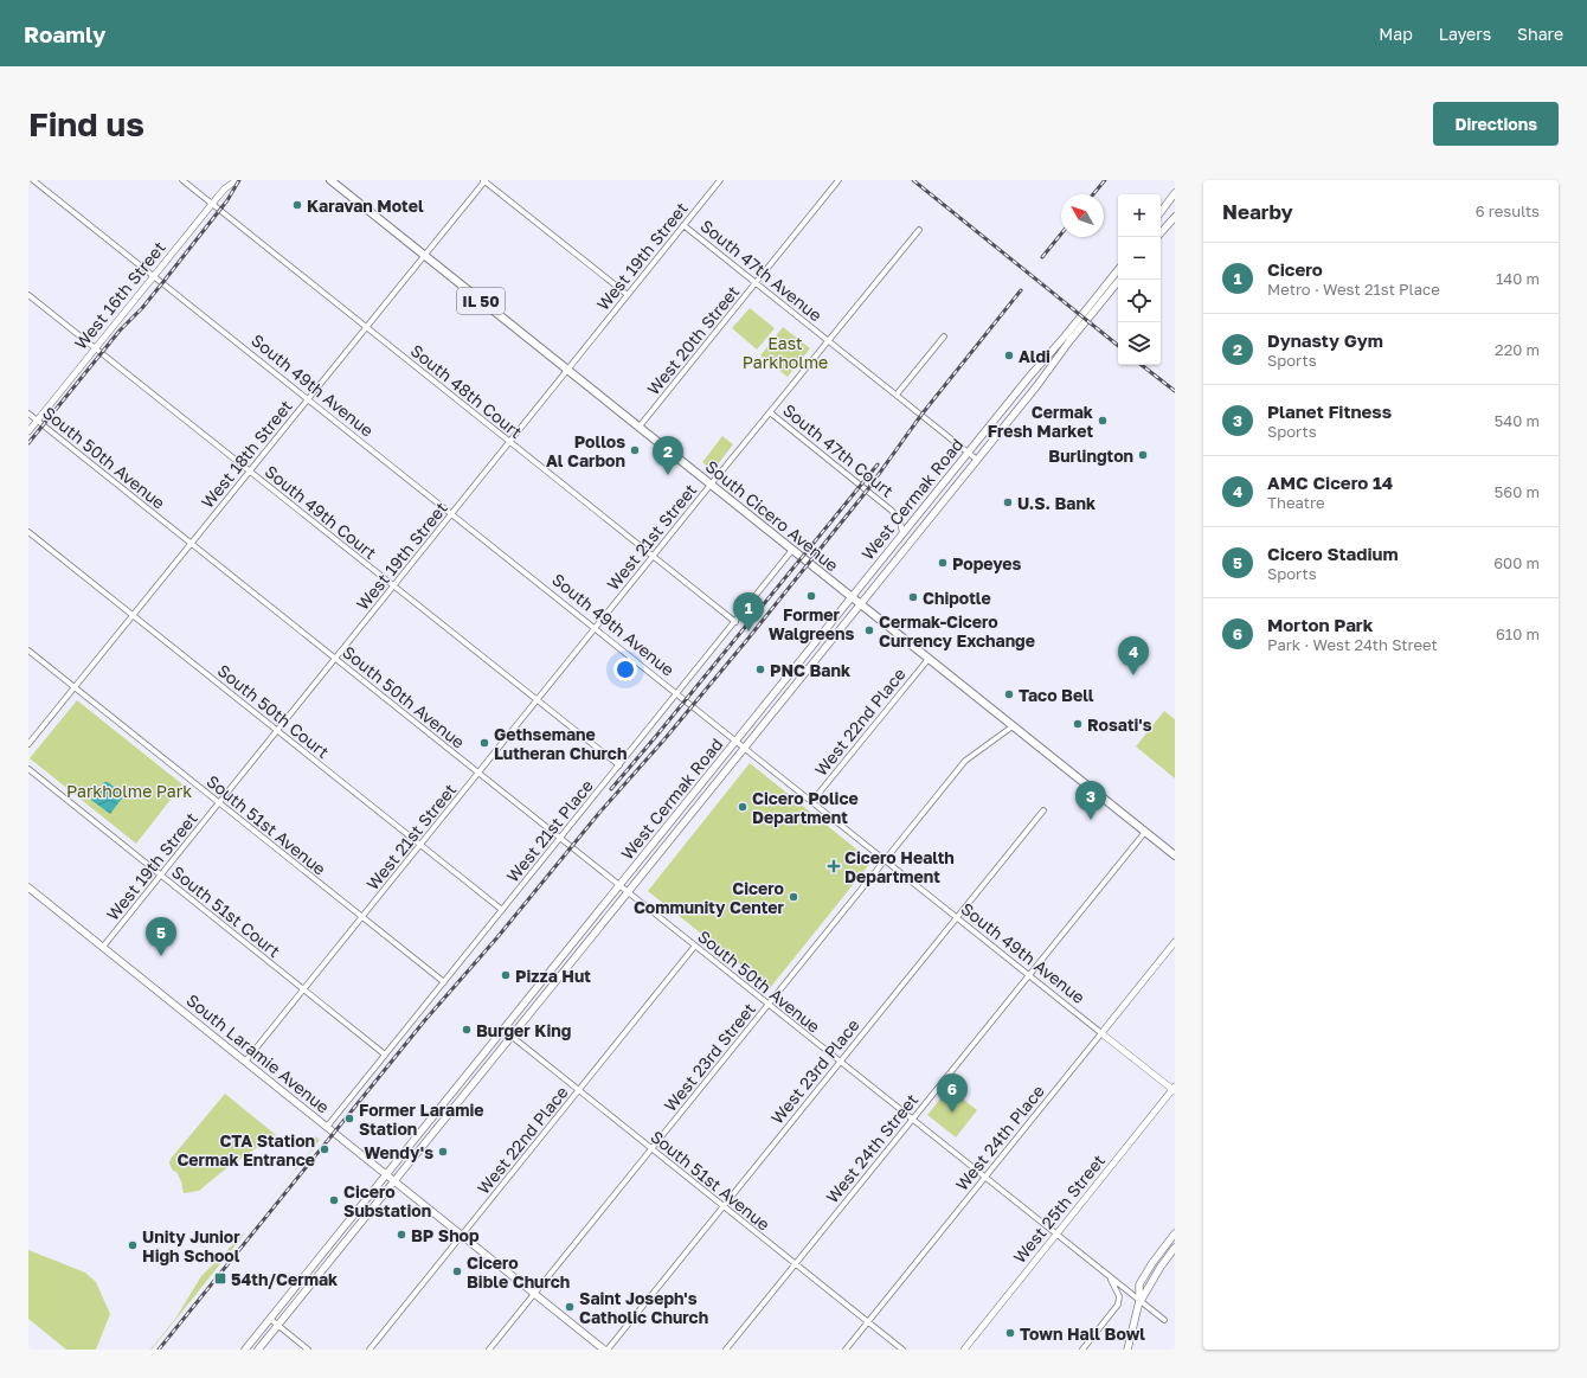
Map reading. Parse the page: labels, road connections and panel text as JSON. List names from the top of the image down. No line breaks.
{"streets":{"main road":["IL 50","West Cermak Road","South Cicero Avenue","South Laramie Avenue"],"street":["West 19th Street","South 47th Avenue","West 16th Street","West 20th Street","South 49th Avenue","South 48th Court","South 47th Court","West 18th Street","South 50th Avenue","South 49th Court","West 21st Street","South 50th Court","West 22nd Place","South 51st Avenue","West 21st Place","South 51st Court","West 23rd Street","West 23rd Place","West 24th Place","West 24th Street","West 25th Street"]},"crossings":[["West 19th Street","South 47th Avenue"],["West 19th Street","South 49th Avenue"],["West 19th Street","South 48th Court"],["West 19th Street","South 50th Avenue"],["West 19th Street","South 49th Court"],["West 19th Street","South Cicero Avenue"],["West 19th Street","South 50th Court"],["West 19th Street","South 51st Avenue"],["West 19th Street","South 51st Court"],["West 19th Street","South Laramie Avenue"],["South 47th Avenue","West 20th Street"],["South 47th Avenue","West Cermak Road"],["South 47th Avenue","West 21st Street"],["West 16th Street","South 49th Avenue"],["West 16th Street","South 48th Court"],["West 16th Street","South 50th Avenue"],["West 16th Street","South 49th Court"],["West 20th Street","South Cicero Avenue"],["South 49th Avenue","West 18th Street"],["South 49th Avenue","West Cermak Road"],["South 49th Avenue","West 21st Street"],["South 49th Avenue","West 22nd Place"],["South 49th Avenue","West 21st Place"],["South 49th Avenue","West 23rd Street"],["South 49th Avenue","West 23rd Place"],["South 49th Avenue","West 24th Place"],["South 49th Avenue","West 24th Street"],["South 49th Avenue","West 25th Street"],["South 48th Court","West 18th Street"],["South 48th Court","West 21st Street"],["South 48th Court","West 21st Place"],["South 47th Court","West Cermak Road"],["South 47th Court","West 21st Street"],["West 18th Street","South 50th Avenue"],["West 18th Street","South 49th Court"],["West 18th Street","South Cicero Avenue"],["West 18th Street","South 50th Court"],["West 18th Street","South 51st Avenue"],["South 50th Avenue","West Cermak Road"],["South 50th Avenue","West 21st Street"],["South 50th Avenue","West 22nd Place"],["South 50th Avenue","West 21st Place"],["South 50th Avenue","West 23rd Street"],["South 50th Avenue","West 23rd Place"],["South 50th Avenue","West 24th Place"],["South 50th Avenue","West 24th Street"],["South 50th Avenue","West 25th Street"],["West Cermak Road","South Cicero Avenue"],["West Cermak Road","South 51st Avenue"],["West Cermak Road","South Laramie Avenue"],["South 49th Court","West 21st Street"],["South 49th Court","West 21st Place"],["South Cicero Avenue","West 21st Street"],["South Cicero Avenue","West 22nd Place"],["South Cicero Avenue","West 21st Place"],["South Cicero Avenue","West 23rd Street"],["South Cicero Avenue","West 24th Street"],["West 21st Street","South 50th Court"],["West 21st Street","South 51st Avenue"],["West 21st Street","South 51st Court"],["West 21st Street","South Laramie Avenue"],["South 50th Court","West 21st Place"],["West 22nd Place","South 51st Avenue"],["West 22nd Place","South Laramie Avenue"],["South 51st Avenue","West 21st Place"],["South 51st Avenue","West 23rd Street"],["South 51st Avenue","West 23rd Place"],["South 51st Avenue","West 24th Place"],["South 51st Avenue","West 24th Street"],["West 21st Place","South 51st Court"],["West 21st Place","South Laramie Avenue"],["South Laramie Avenue","West 23rd Street"]],"parks":["East Parkholme","Parkholme Park"],"places":{"other":["Karavan Motel","Aldi","Cermak Fresh Market","Pollos Al Carbon","Burlington","U.S. Bank","Popeyes","Former Walgreens","Chipotle","Cermak-Cicero Currency Exchange","PNC Bank","Taco Bell","Rosati's","Gethsemane Lutheran Church","Cicero Police Department","Cicero Community Center","Pizza Hut","Burger King","Former Laramie Station","CTA Station Cermak Entrance","Wendy's","Cicero Substation","BP Shop","Unity Junior High School","Cicero Bible Church","Saint Joseph's Catholic Church","Town Hall Bowl"],"health":["Cicero Health Department"],"transit":["54th/Cermak"]},"north":"top left","page":{"header":"Roamly","nav":["Map","Layers","Share"],"buttons":"Directions","title":"Find us","heading":["Nearby","6 results"],"map_buttons":["+","−"],"list":[{"mark":"1","name":"Cicero","note":"Metro · West 21st Place","value":"140 m"},{"mark":"2","name":"Dynasty Gym","note":"Sports","value":"220 m"},{"mark":"3","name":"Planet Fitness","note":"Sports","value":"540 m"},{"mark":"4","name":"AMC Cicero 14","note":"Theatre","value":"560 m"},{"mark":"5","name":"Cicero Stadium","note":"Sports","value":"600 m"},{"mark":"6","name":"Morton Park","note":"Park · West 24th Street","value":"610 m"}],"pins":["2","1","4","3","5","6"]}}
